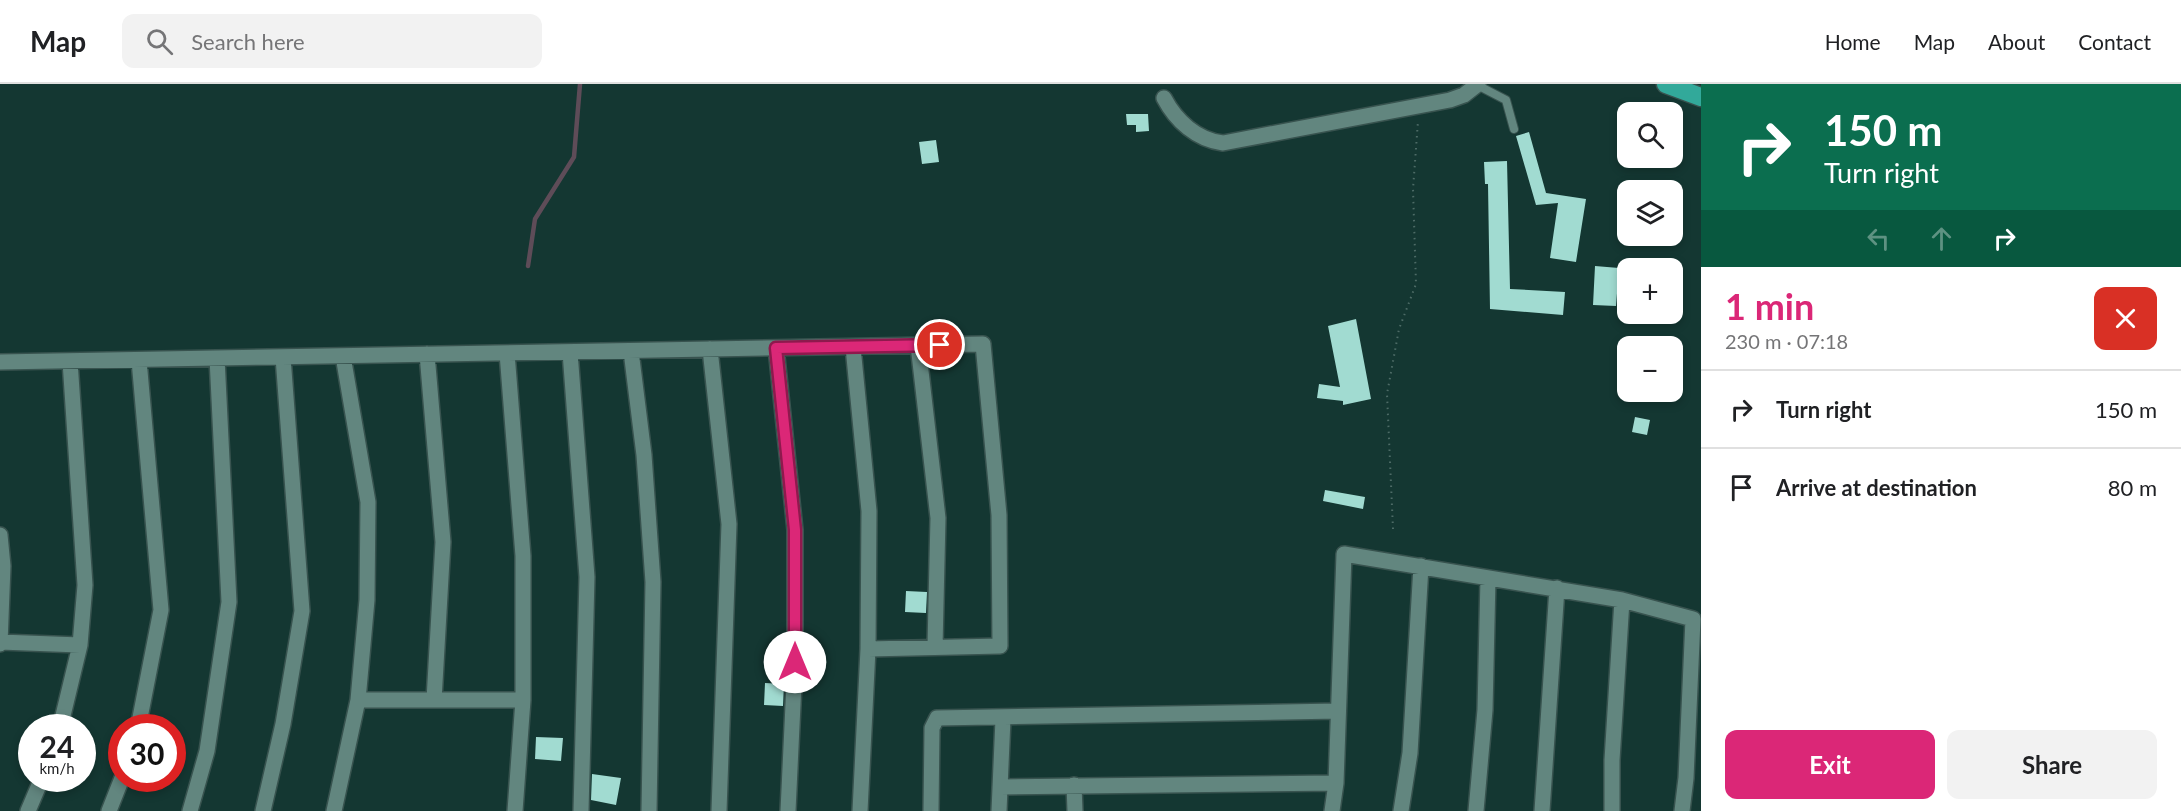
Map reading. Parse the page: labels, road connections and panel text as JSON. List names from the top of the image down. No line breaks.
{"page":{"header":"Map","search":"Search here","nav":["Home","Map","About","Contact"],"turn":["150 m","Turn right"],"map_buttons":["+","−"],"heading":["1 min","230 m · 07:18"],"list":[{"name":"Turn right","value":"150 m"},{"name":"Arrive at destination","value":"80 m"}],"speed":"24 km/h","limit":"30","buttons":["Exit","Share"]}}
